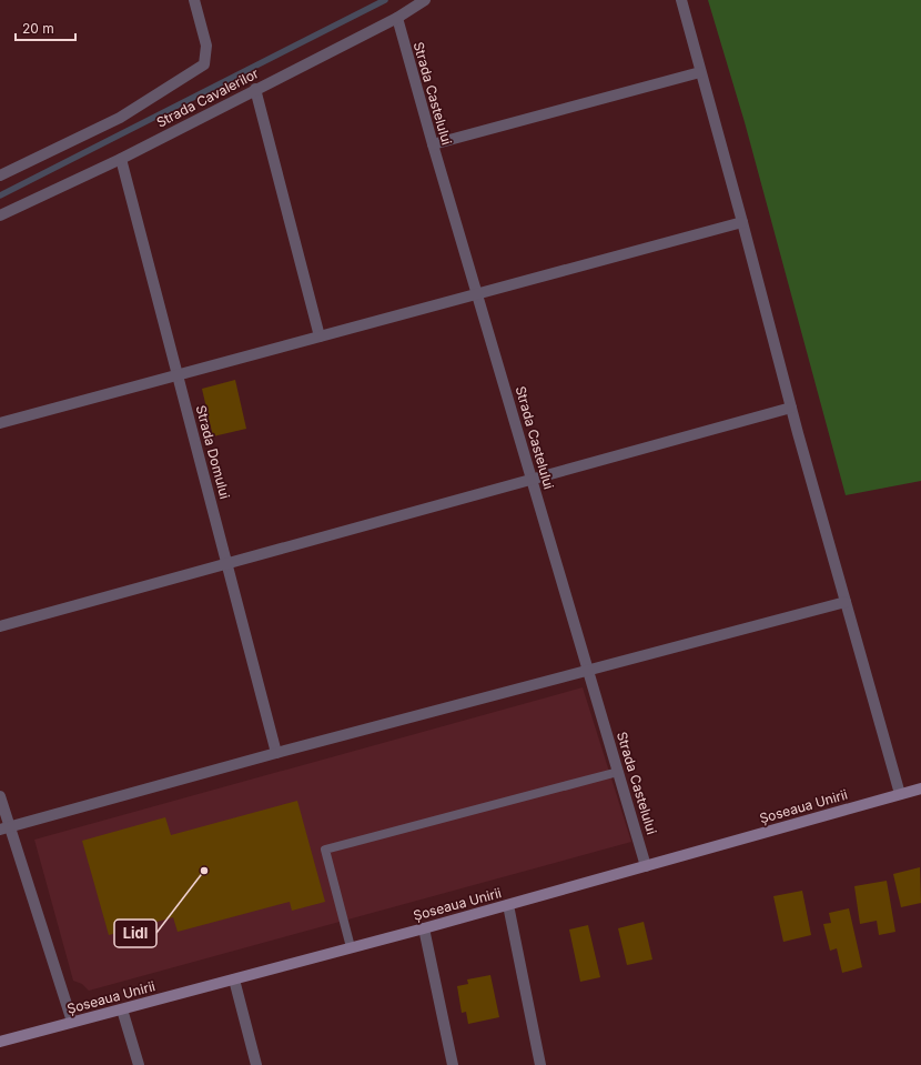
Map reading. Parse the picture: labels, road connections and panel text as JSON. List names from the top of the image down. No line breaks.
{"streets":{"main road":["Șoseaua Unirii"],"street":["Strada Castelului","Strada Cavalerilor","Strada Domului"]},"crossings":[["Strada Castelului","Strada Cavalerilor"],["Strada Castelului","Șoseaua Unirii"],["Strada Cavalerilor","Strada Domului"]],"places":["Lidl"],"scale_bar":"20 m"}
